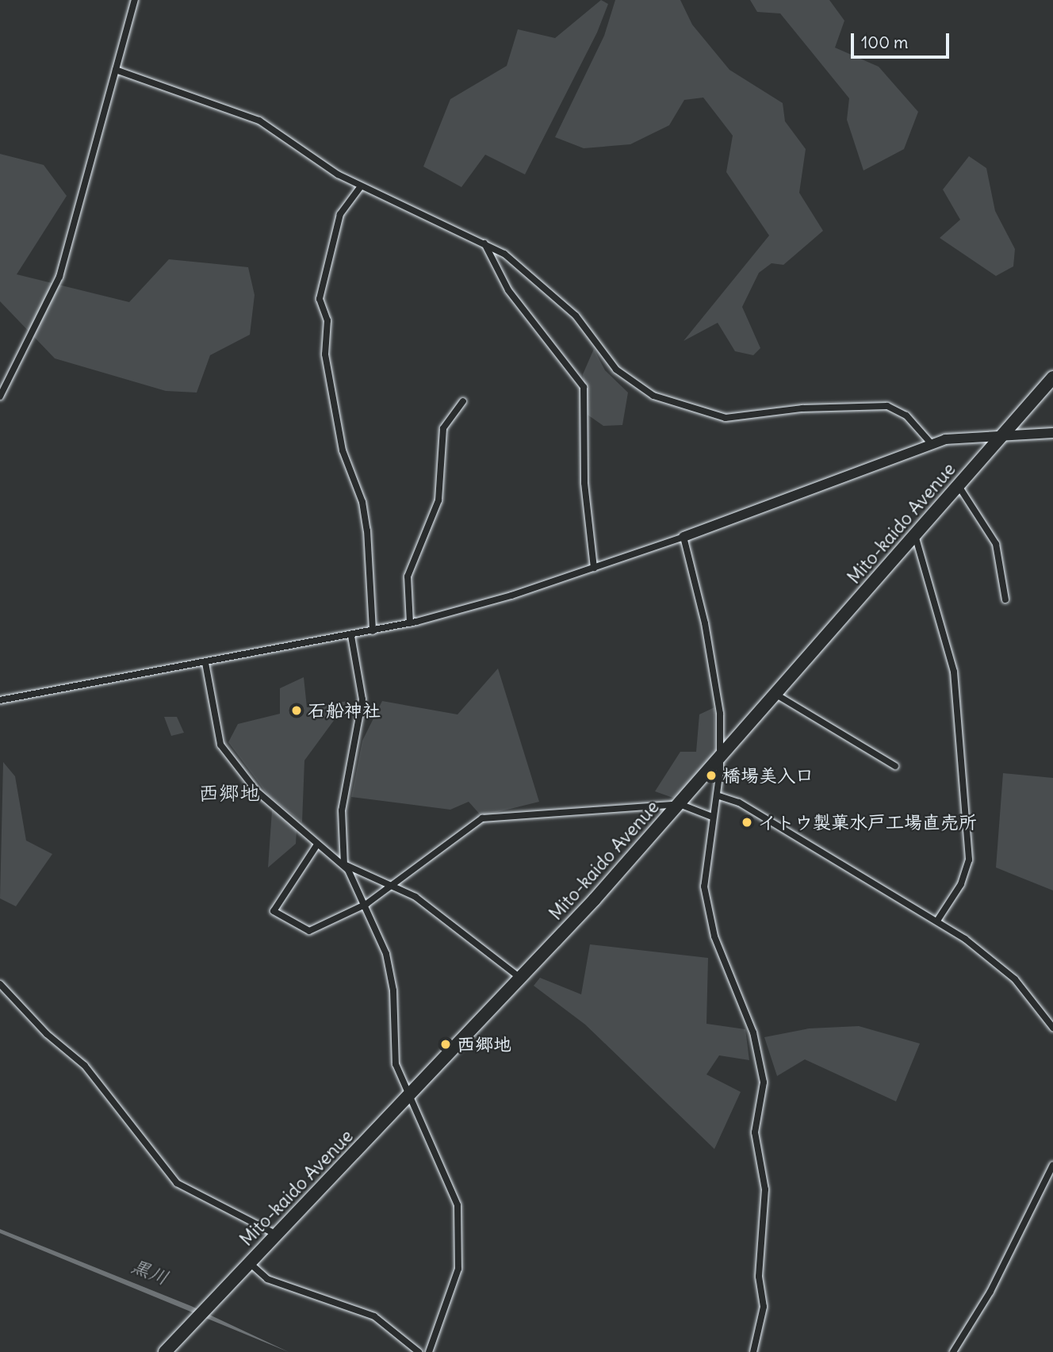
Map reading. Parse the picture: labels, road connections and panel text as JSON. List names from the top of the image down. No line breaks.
{"streets":{"highway":["Mito-kaido Avenue"]},"districts":["西郷地"],"water":["黒川"],"places":["石船神社","橋場美入口","イトウ製菓水戸工場直売所","西郷地"],"scale_bar":"100 m"}
